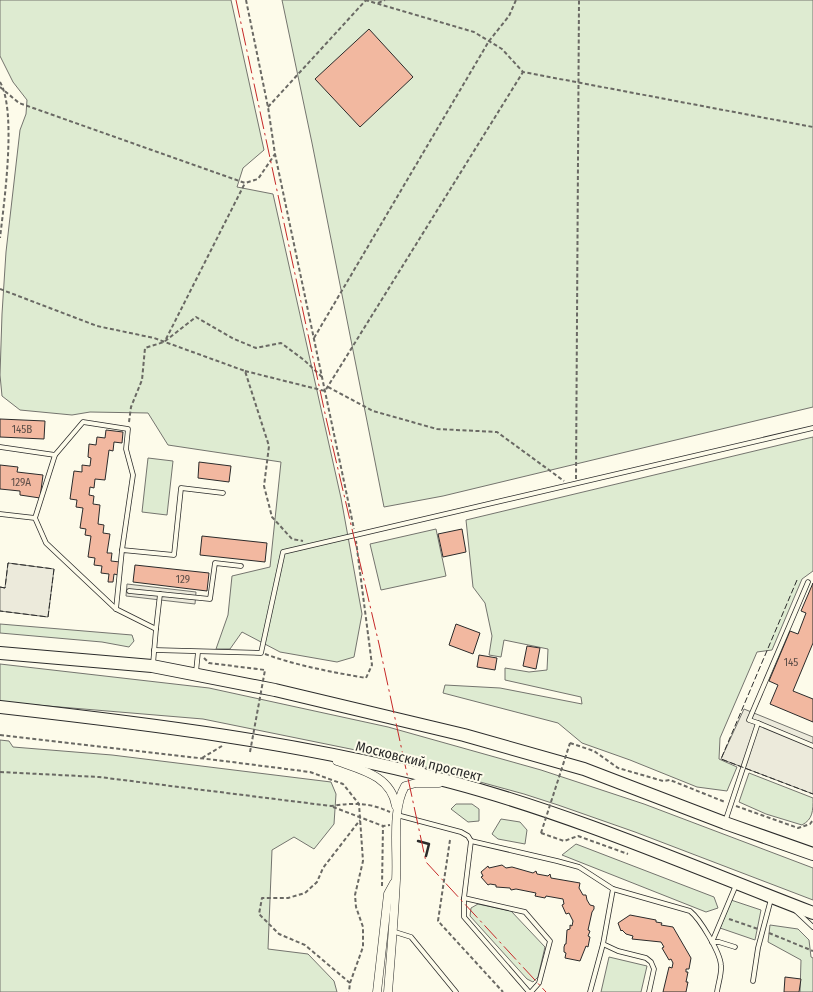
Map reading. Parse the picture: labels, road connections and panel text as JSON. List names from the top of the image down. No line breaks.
{"streets":{"main road":["Московский проспект"]},"house_numbers":["145В","129А","129","145"]}
